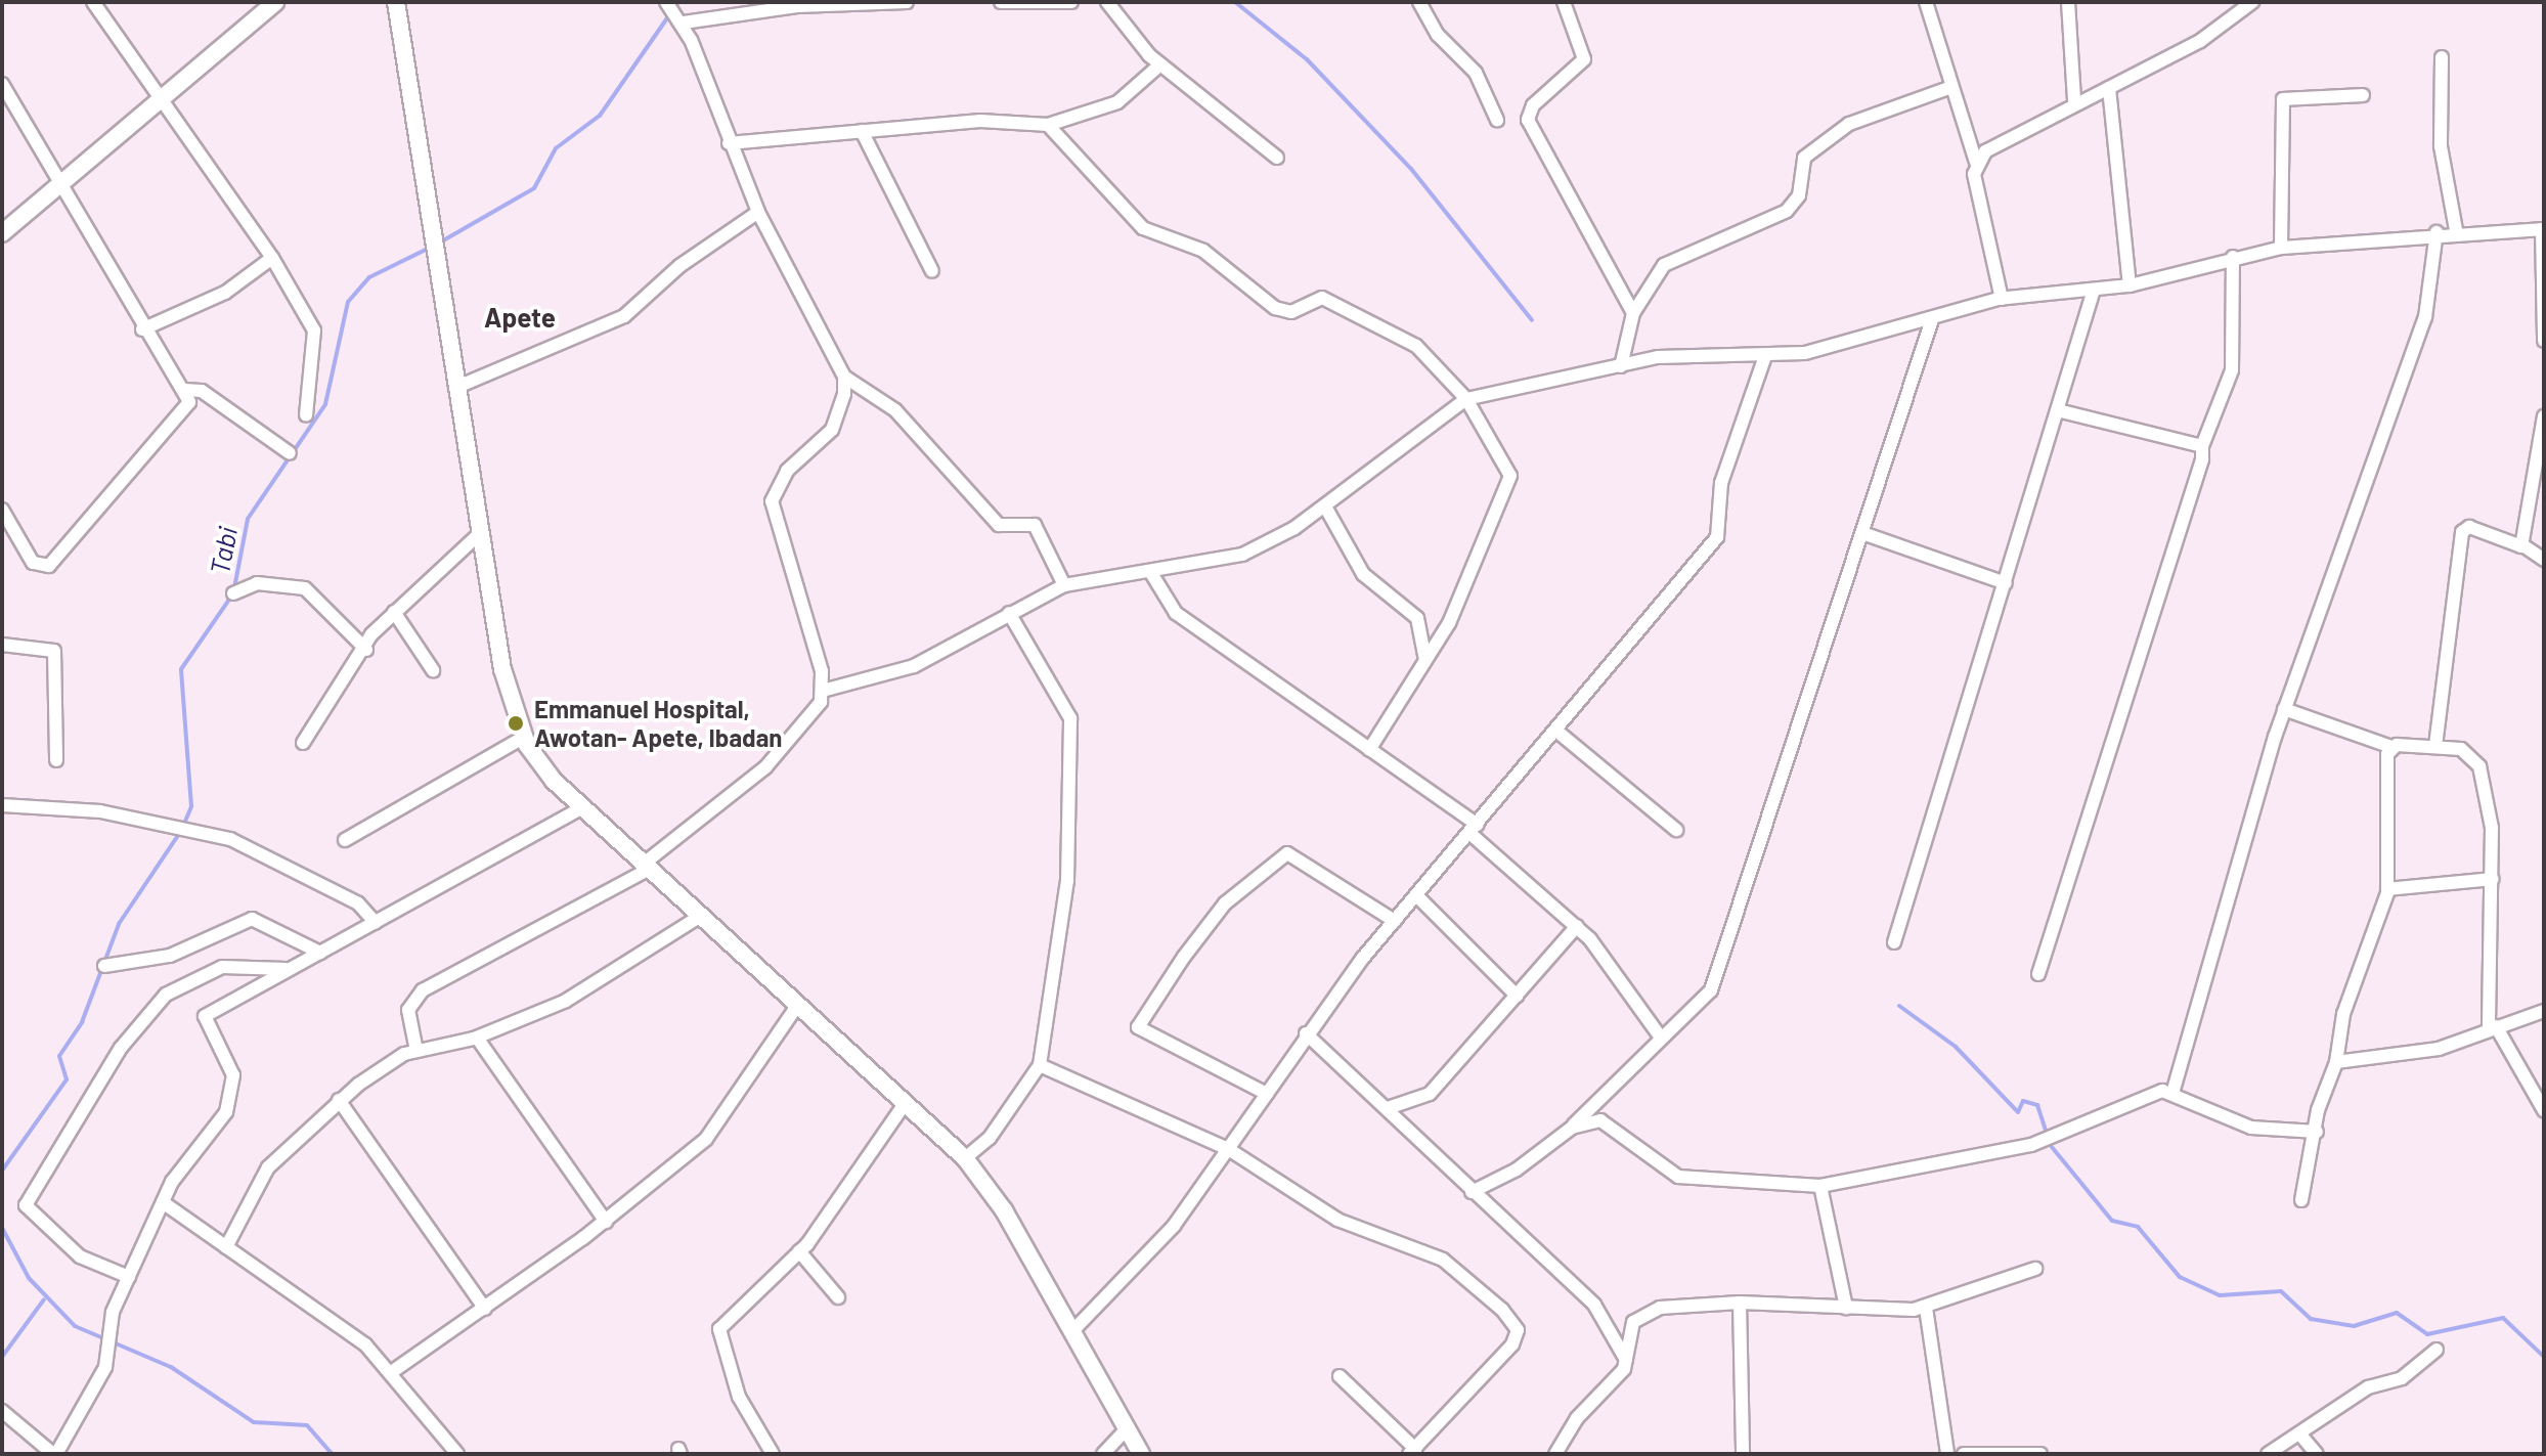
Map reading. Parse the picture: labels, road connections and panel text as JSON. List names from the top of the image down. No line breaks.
{"districts":["Apete"],"water":["Tabi"],"places":["Emmanuel Hospital, Awotan- Apete, Ibadan"]}
